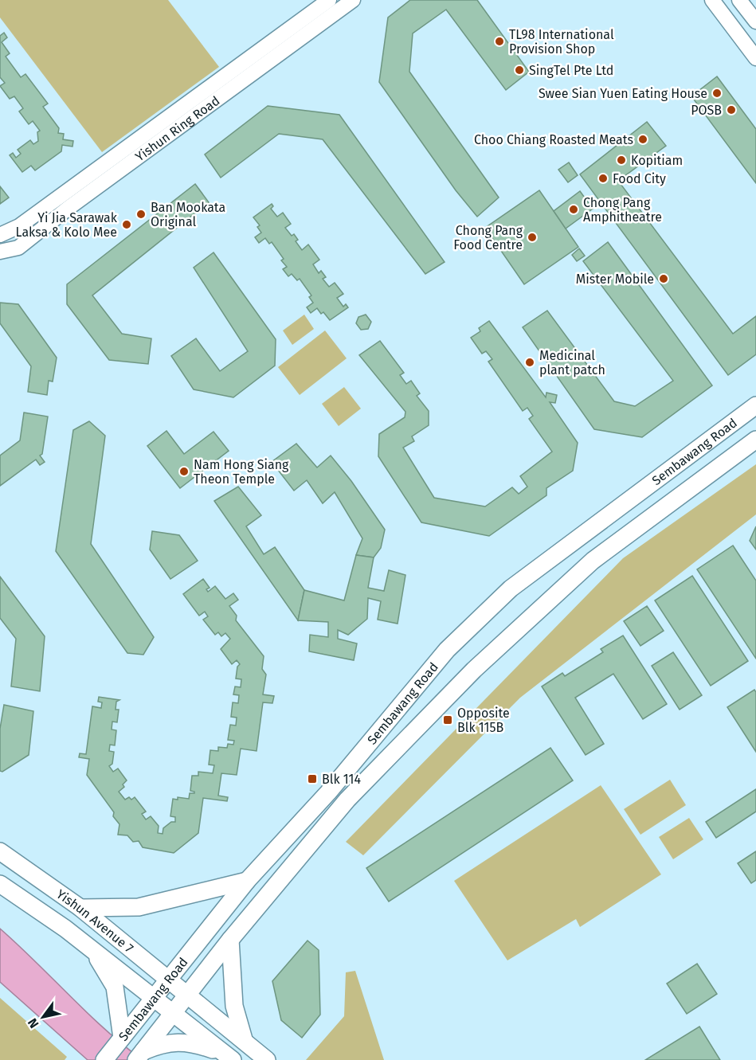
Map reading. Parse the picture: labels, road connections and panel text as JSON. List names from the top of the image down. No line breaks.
{"streets":{"main road":["Yishun Ring Road","Sembawang Road","Yishun Avenue 7"]},"crossings":[["Sembawang Road","Yishun Avenue 7"]],"places":{"other":["TL98 International Provision Shop","SingTel Pte Ltd","Swee Sian Yuen Eating House","POSB","Choo Chiang Roasted Meats","Kopitiam","Food City","Chong Pang Amphitheatre","Ban Mookata Original","Yi Jia Sarawak Laksa & Kolo Mee","Chong Pang Food Centre","Mister Mobile","Medicinal plant patch","Nam Hong Siang Theon Temple"],"transit":["Opposite Blk 115B","Blk 114"]},"north":"bottom left"}
